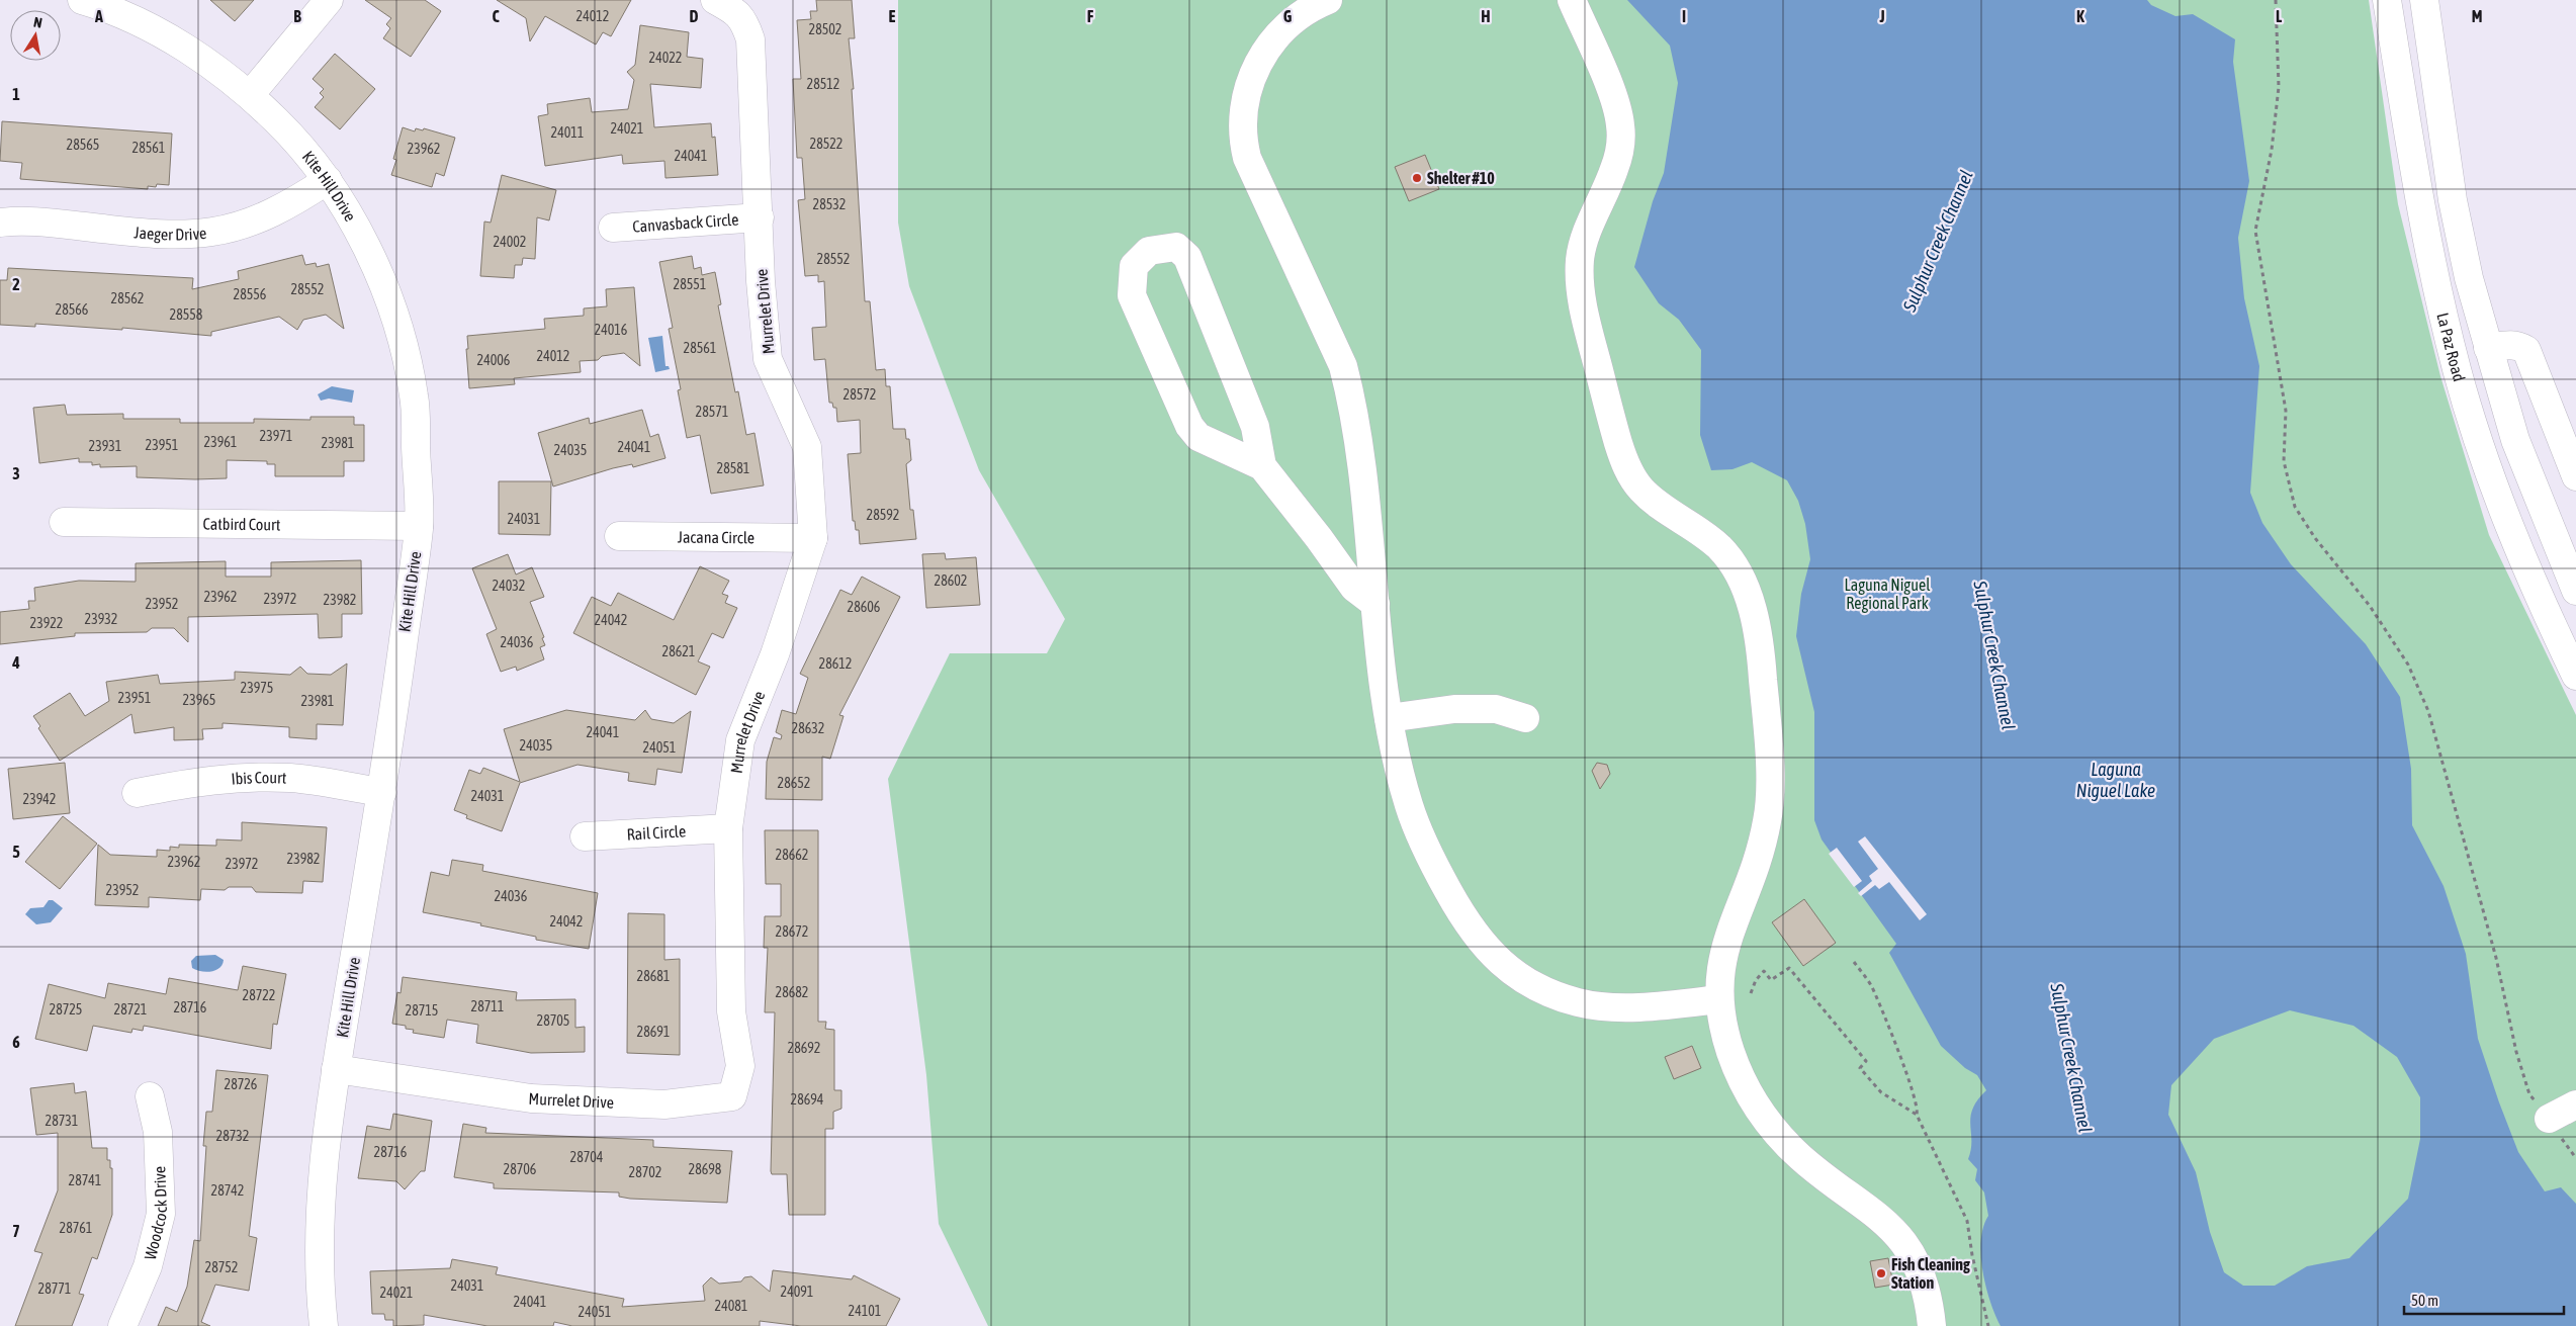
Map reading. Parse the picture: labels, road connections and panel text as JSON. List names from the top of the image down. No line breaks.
{"streets":{"street":["Kite Hill Drive","Canvasback Circle","Jaeger Drive","Murrelet Drive","La Paz Road","Catbird Court","Jacana Circle","Ibis Court","Rail Circle","Woodcock Drive"]},"crossings":[["Kite Hill Drive","Jaeger Drive"],["Kite Hill Drive","Murrelet Drive"],["Kite Hill Drive","Catbird Court"],["Kite Hill Drive","Ibis Court"],["Canvasback Circle","Murrelet Drive"],["Murrelet Drive","Jacana Circle"],["Murrelet Drive","Rail Circle"]],"water":["Sulphur Creek Channel","Laguna Niguel Lake"],"parks":["Laguna Niguel Regional Park"],"places":["Shelter #10","Fish Cleaning Station"],"house_numbers":["24012","28502","24022","28512","24021","24011","28522","28565","28561","23962","24041","28532","24002","28552","28551","28552","28556","28562","28566","28558","24016","28561","24012","24006","28572","28571","23971","23961","23981","23951","23931","24041","24035","28581","28592","24031","28602","24032","23962","23972","23982","23952","28606","23932","24042","23922","24036","28621","28612","23975","23951","23965","23981","28632","24041","24035","24051","28652","24031","23942","28662","23982","23962","23972","23952","24036","24042","28672","28681","28682","28722","28711","28716","28725","28721","28715","28705","28691","28692","28726","28694","28731","28732","28716","28704","28706","28698","28702","28741","28742","28761","28752","24031","28771","24091","24021","24041","24081","24101","24051"],"scale_bar":"50 m","north":"top","grid":{"columns":["A","B","C","D","E","F","G","H","I","J","K","L","M"],"rows":["1","2","3","4","5","6","7"]}}
